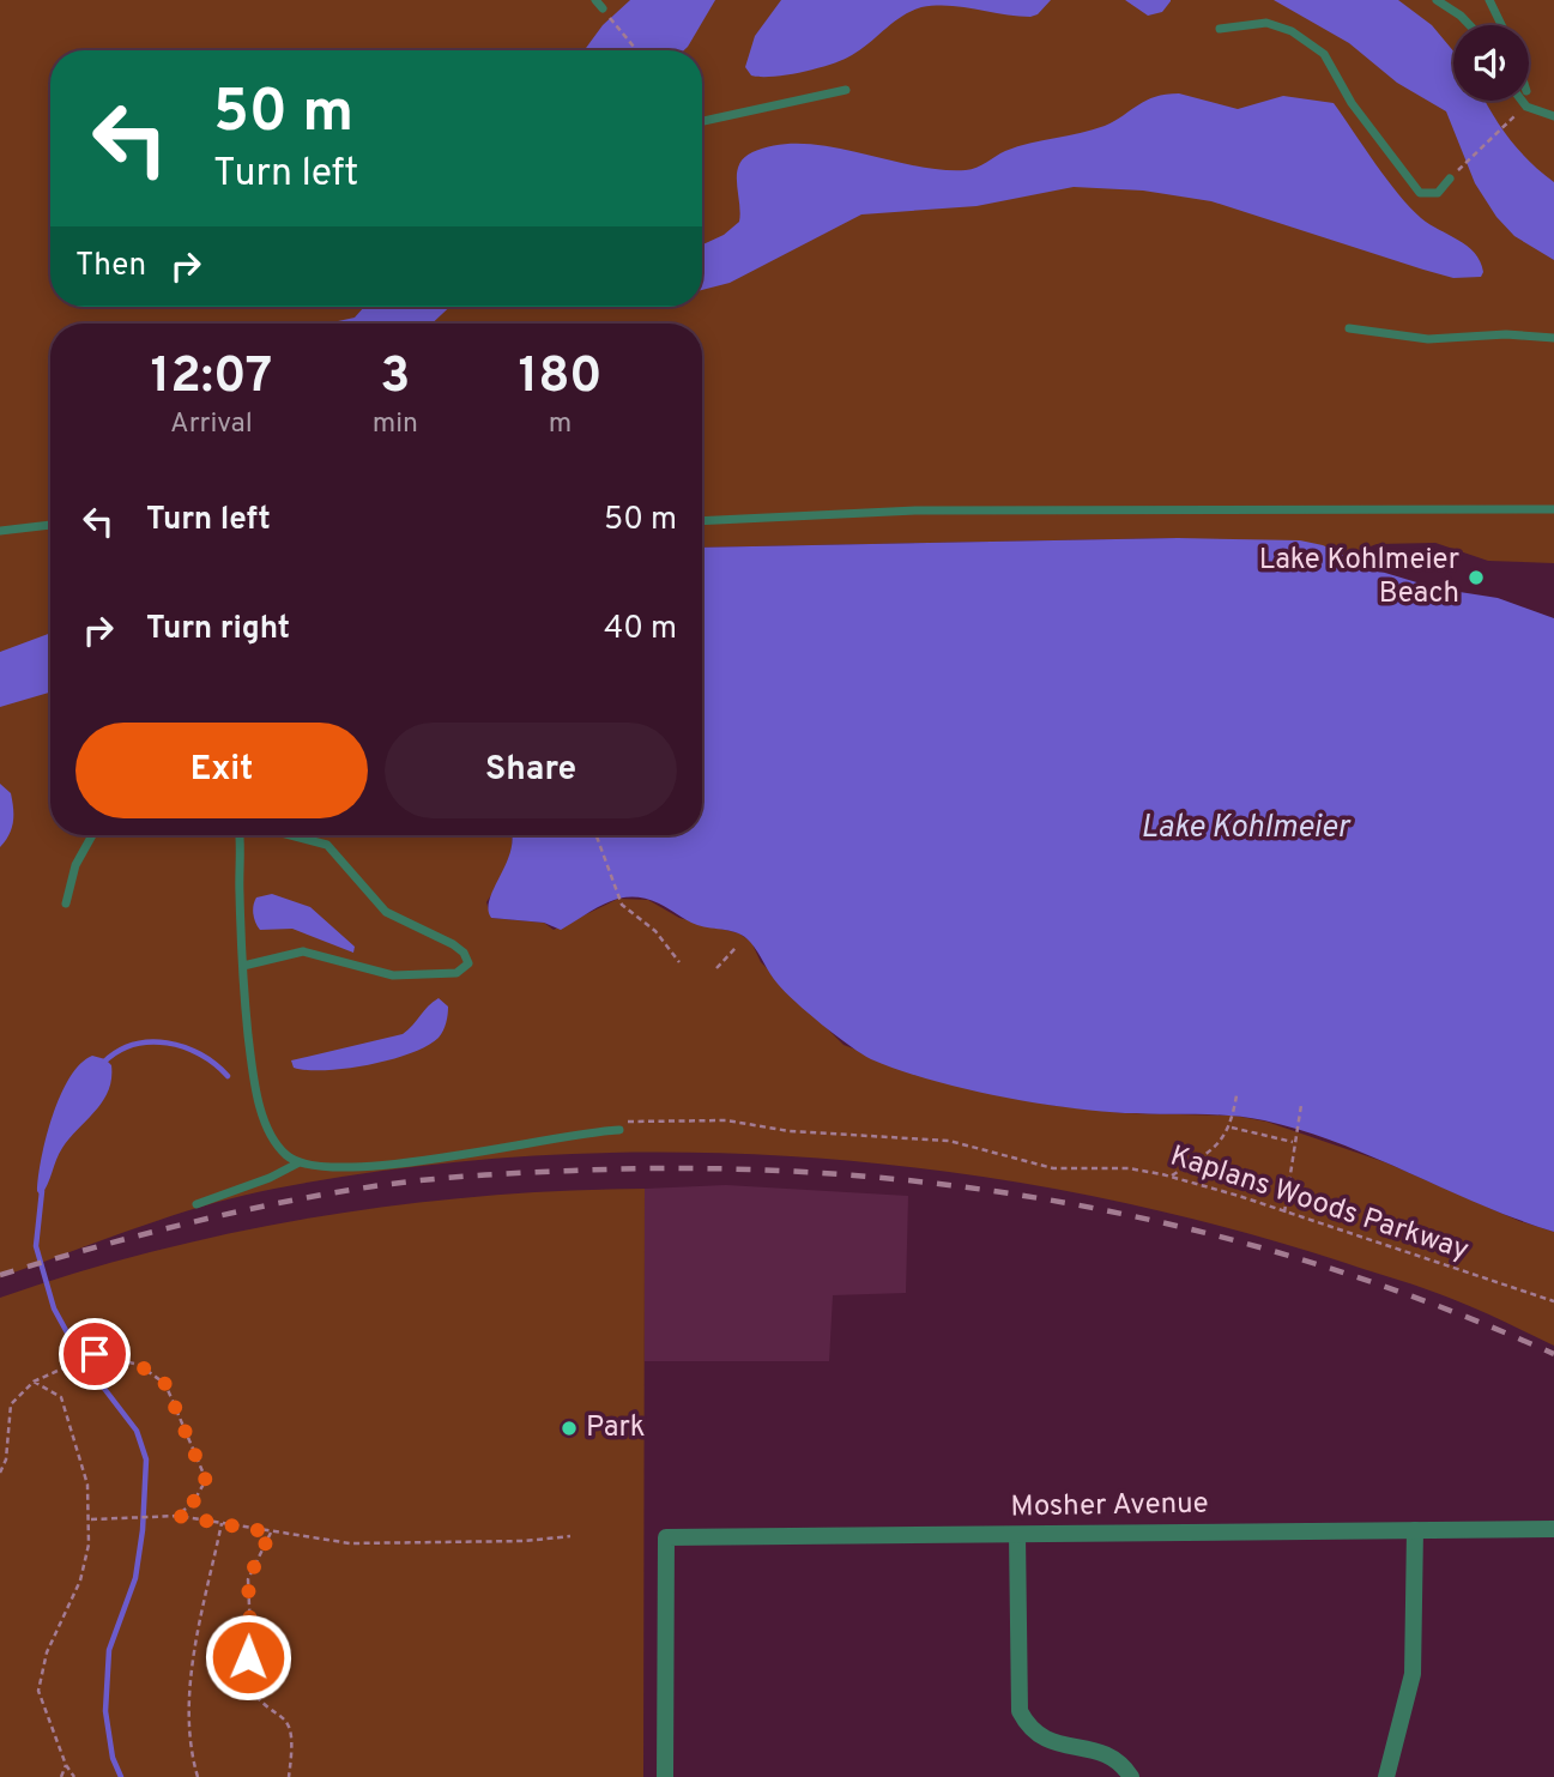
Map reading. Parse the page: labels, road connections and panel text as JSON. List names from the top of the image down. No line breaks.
{"streets":{"street":["Mosher Avenue"],"path":["Kaplans Woods Parkway"]},"water":["Lake Kohlmeier"],"places":["Lake Kohlmeier Beach","Park"],"page":{"turn":["50 m","Turn left"],"then":"Then","eta":["12:07","Arrival","3","min","180","m"],"list":[{"name":"Turn left","value":"50 m"},{"name":"Turn right","value":"40 m"}],"buttons":["Exit","Share"]}}
